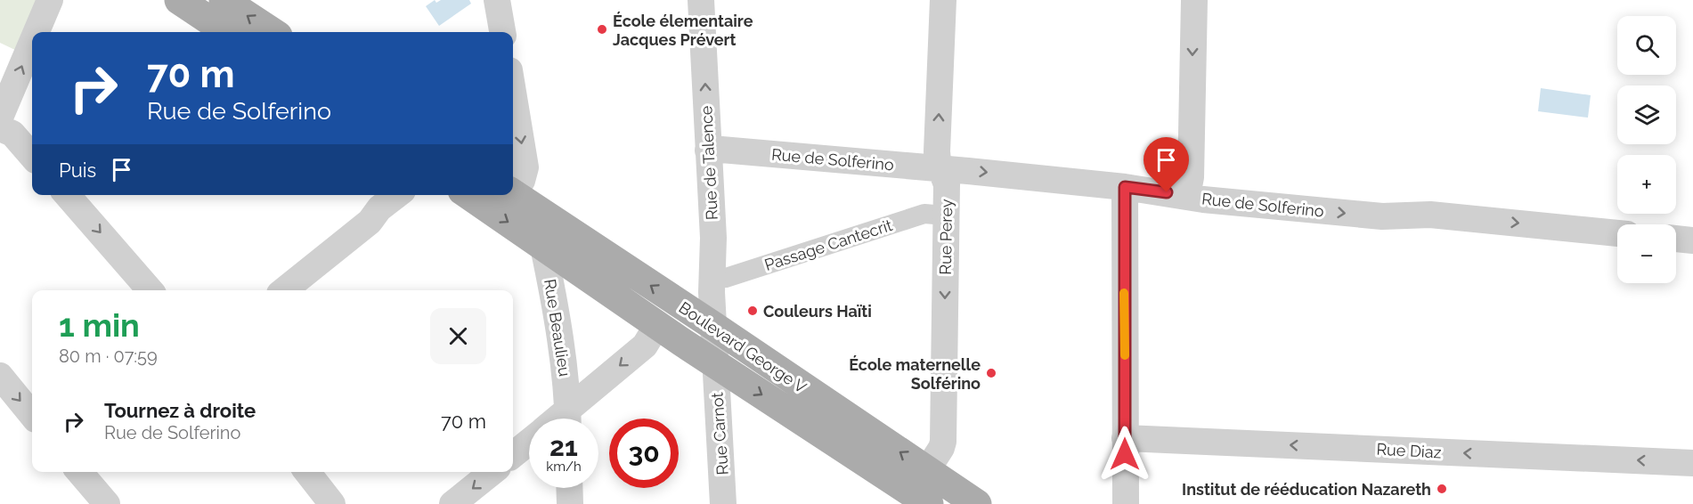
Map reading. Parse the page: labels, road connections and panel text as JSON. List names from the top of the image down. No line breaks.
{"streets":{"main road":["Boulevard George V"],"street":["Rue de Solferino","Rue de Talence","Rue Perey","Passage Cantecrit","Rue Beaulieu","Rue Carnot","Rue Diaz"]},"crossings":[["Rue de Solferino","Rue de Talence"],["Rue de Solferino","Rue Perey"],["Rue de Talence","Passage Cantecrit"],["Rue de Talence","Boulevard George V"],["Rue de Talence","Rue Carnot"],["Rue Perey","Passage Cantecrit"],["Rue Perey","Boulevard George V"],["Rue Beaulieu","Boulevard George V"],["Boulevard George V","Rue Carnot"]],"one_way":["Rue de Solferino","Rue Diaz"],"places":["École élementaire Jacques Prévert","Couleurs Haïti","École maternelle Solférino","Institut de rééducation Nazareth"],"page":{"map_buttons":["+","−"],"turn":["70 m","Rue de Solferino"],"then":"Puis","heading":["1 min","80 m · 07:59"],"list":[{"name":"Tournez à droite","note":"Rue de Solferino","value":"70 m"}],"speed":"21 km/h","limit":"30"}}
